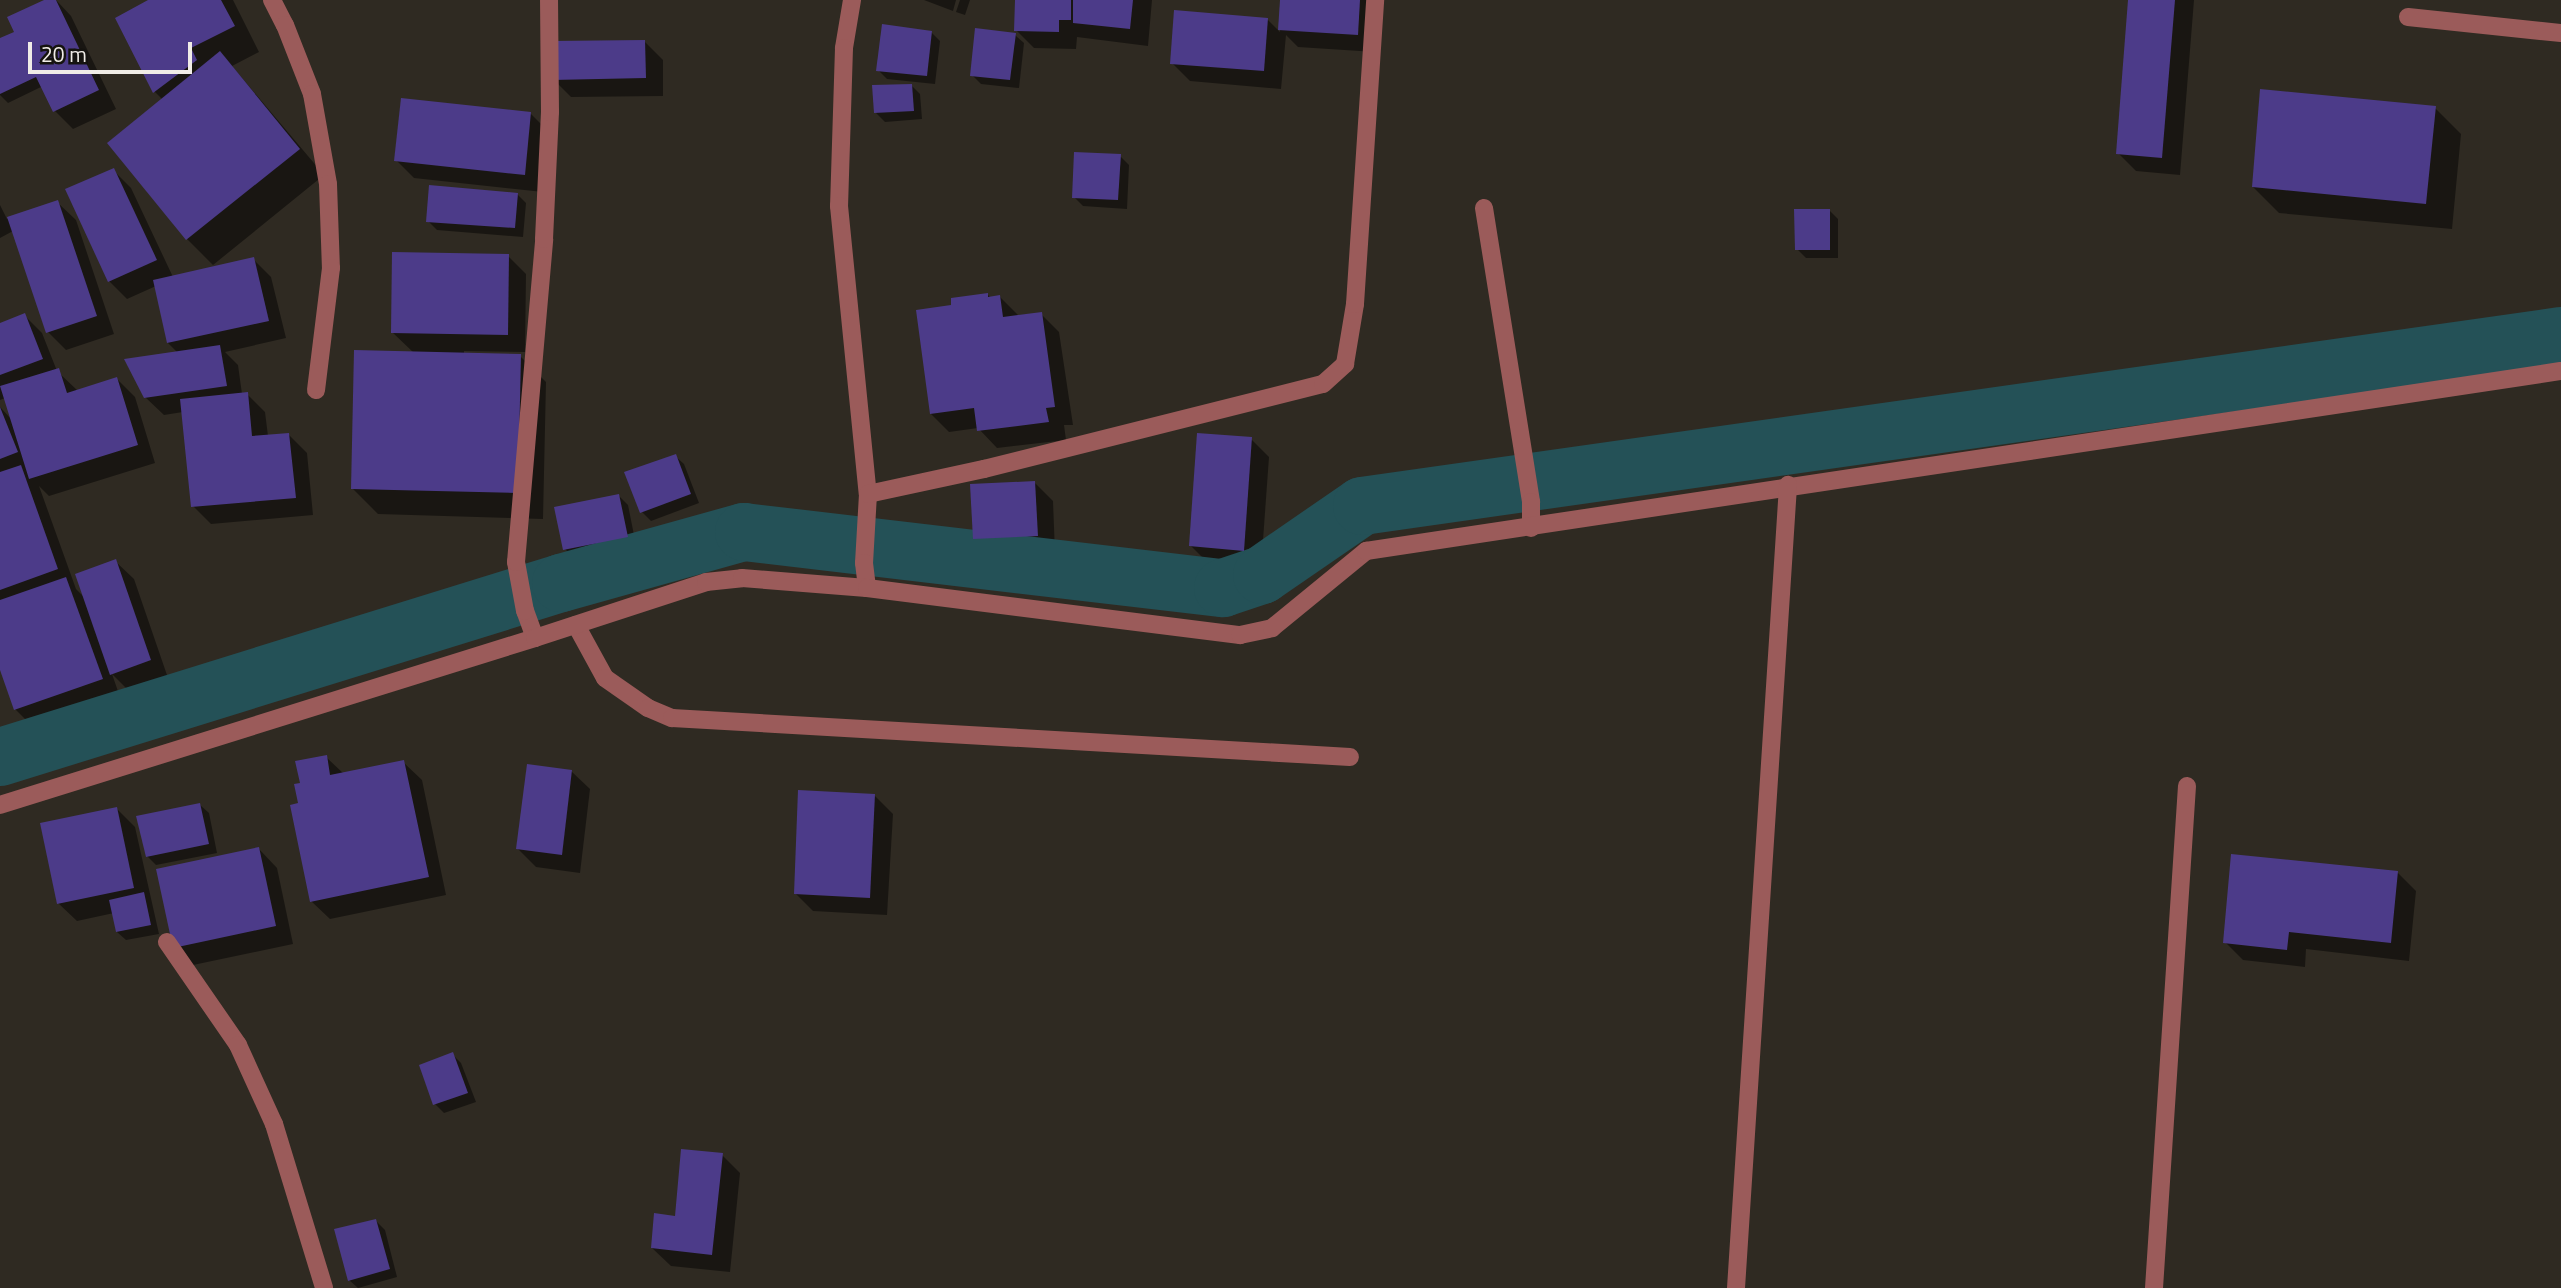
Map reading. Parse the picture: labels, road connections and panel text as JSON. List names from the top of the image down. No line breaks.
{"scale_bar":"20 m"}
